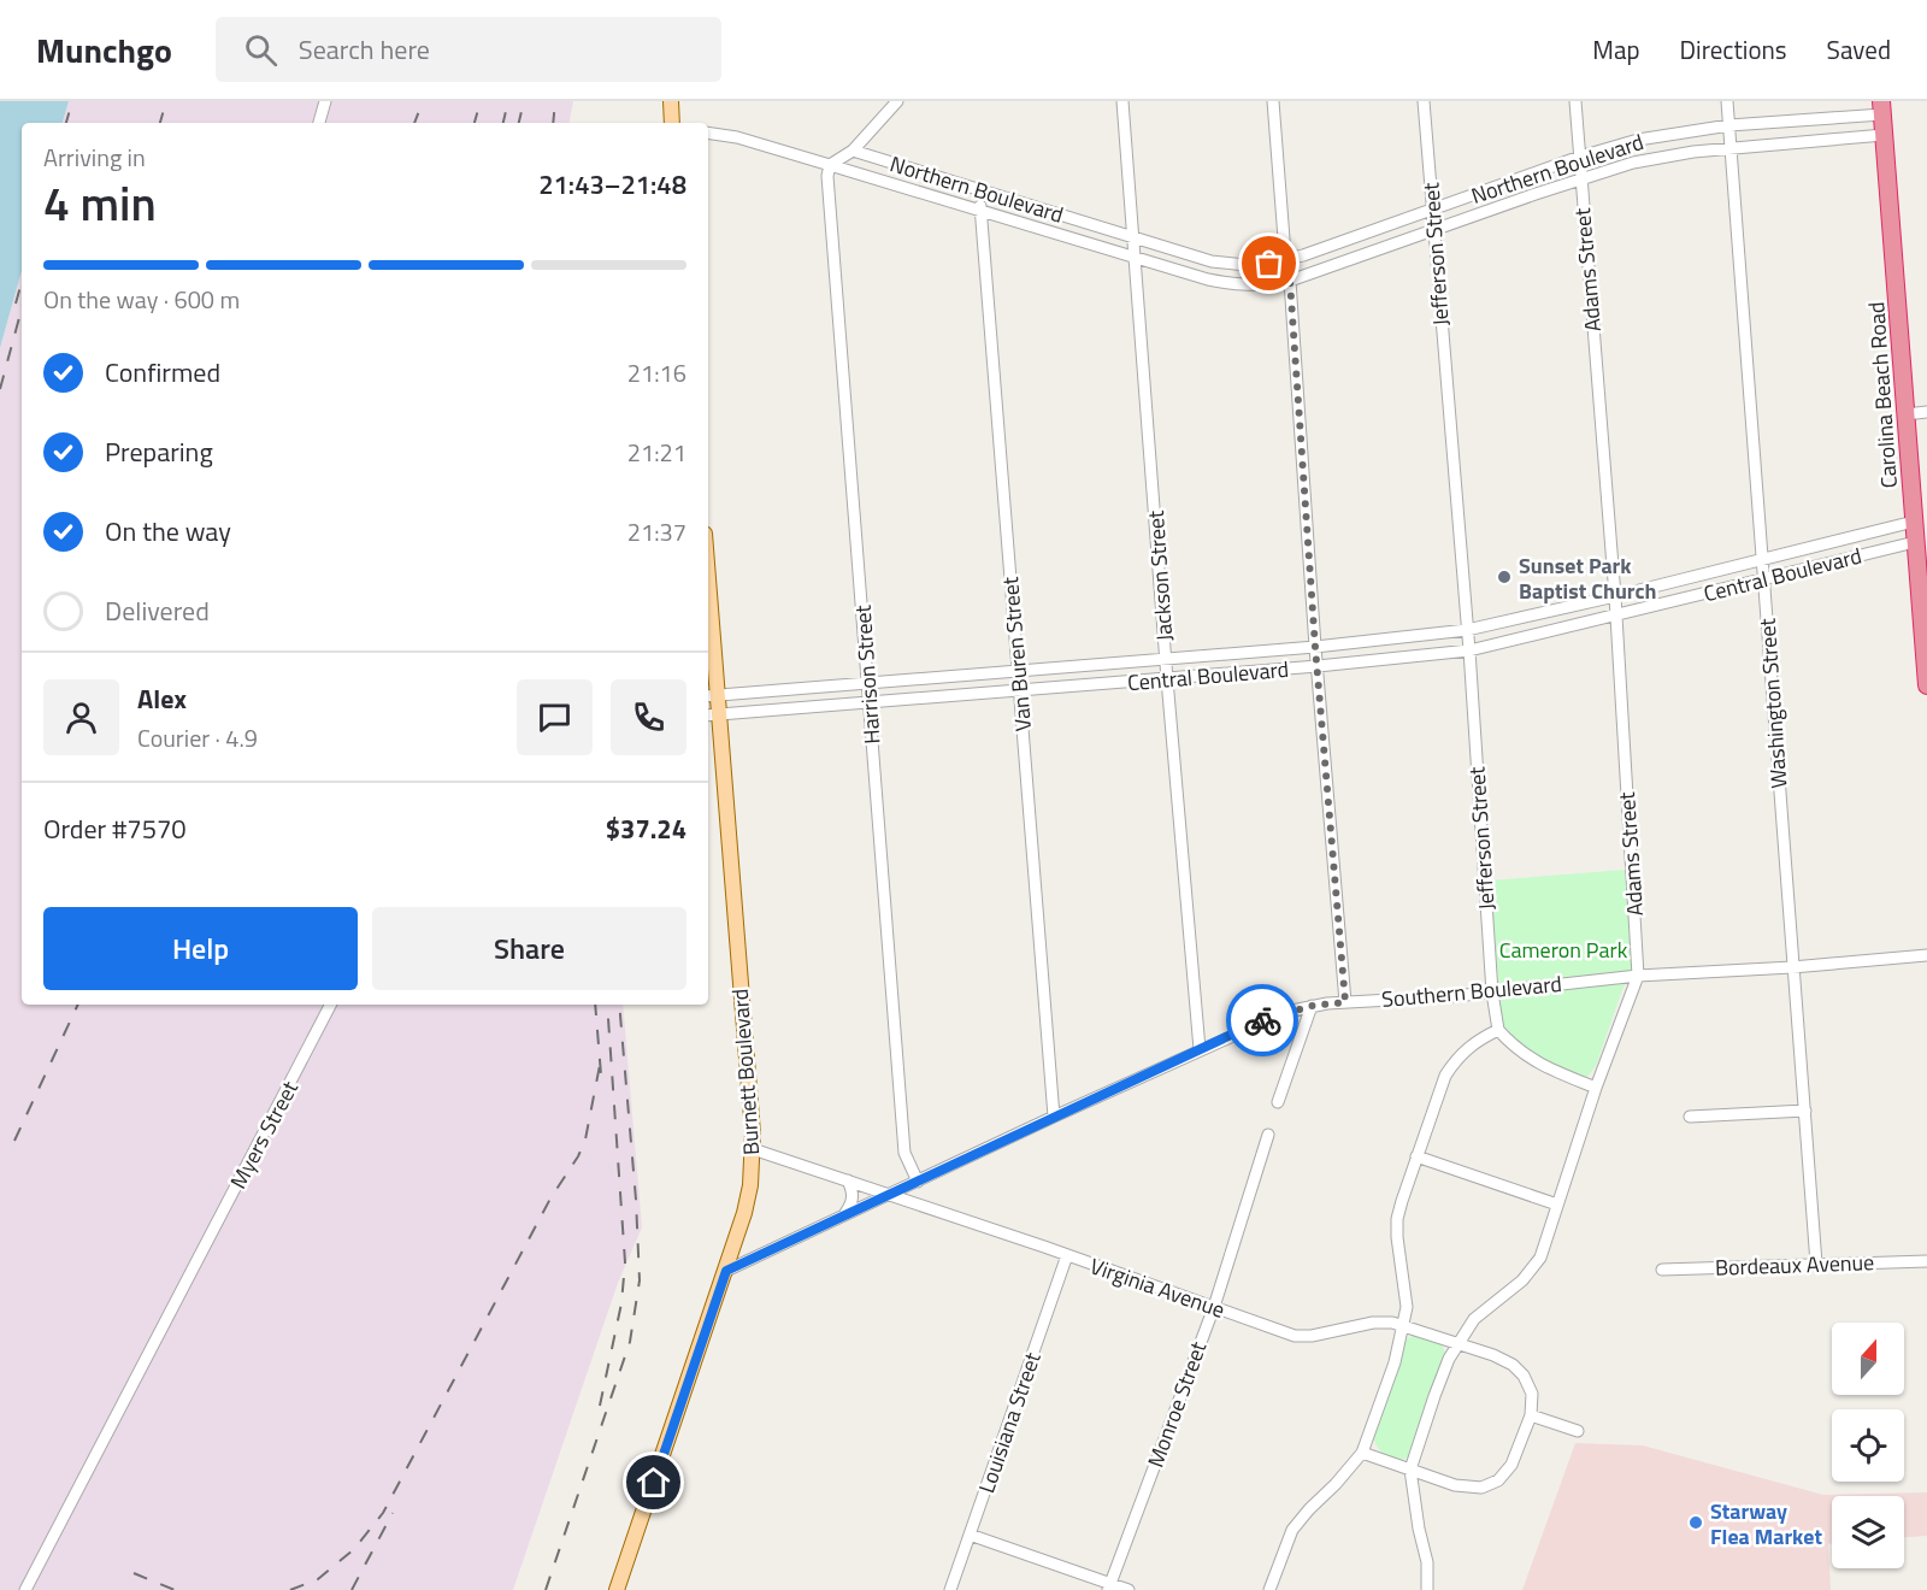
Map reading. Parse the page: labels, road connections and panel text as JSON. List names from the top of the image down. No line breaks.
{"streets":{"highway":["Carolina Beach Road"],"main road":["Burnett Boulevard"],"street":["Northern Boulevard","Jefferson Street","Adams Street","Central Boulevard","Jackson Street","Van Buren Street","Harrison Street","Washington Street","Southern Boulevard","Myers Street","Bordeaux Avenue","Virginia Avenue","Monroe Street","Louisiana Street"]},"crossings":[["Northern Boulevard","Jefferson Street"],["Northern Boulevard","Adams Street"],["Northern Boulevard","Carolina Beach Road"],["Northern Boulevard","Jackson Street"],["Northern Boulevard","Van Buren Street"],["Northern Boulevard","Harrison Street"],["Northern Boulevard","Washington Street"],["Jefferson Street","Central Boulevard"],["Jefferson Street","Southern Boulevard"],["Adams Street","Central Boulevard"],["Adams Street","Southern Boulevard"],["Adams Street","Virginia Avenue"],["Carolina Beach Road","Central Boulevard"],["Central Boulevard","Jackson Street"],["Central Boulevard","Van Buren Street"],["Central Boulevard","Harrison Street"],["Central Boulevard","Washington Street"],["Central Boulevard","Burnett Boulevard"],["Jackson Street","Southern Boulevard"],["Van Buren Street","Southern Boulevard"],["Harrison Street","Southern Boulevard"],["Washington Street","Southern Boulevard"],["Washington Street","Bordeaux Avenue"],["Southern Boulevard","Burnett Boulevard"],["Southern Boulevard","Virginia Avenue"],["Burnett Boulevard","Virginia Avenue"],["Virginia Avenue","Monroe Street"],["Virginia Avenue","Louisiana Street"]],"parks":["Cameron Park"],"places":["Sunset Park Baptist Church","Starway Flea Market"],"north":"top","page":{"header":"Munchgo","search":"Search here","nav":["Map","Directions","Saved"],"heading":["4 min","Arriving in","21:43–21:48"],"panel":["Alex","Courier · 4.9","Order #7570","$37.24"],"bar":"On the way · 600 m","list":[["Confirmed","21:16"],["Preparing","21:21"],["On the way","21:37"],"Delivered"],"buttons":["Help","Share"]}}
